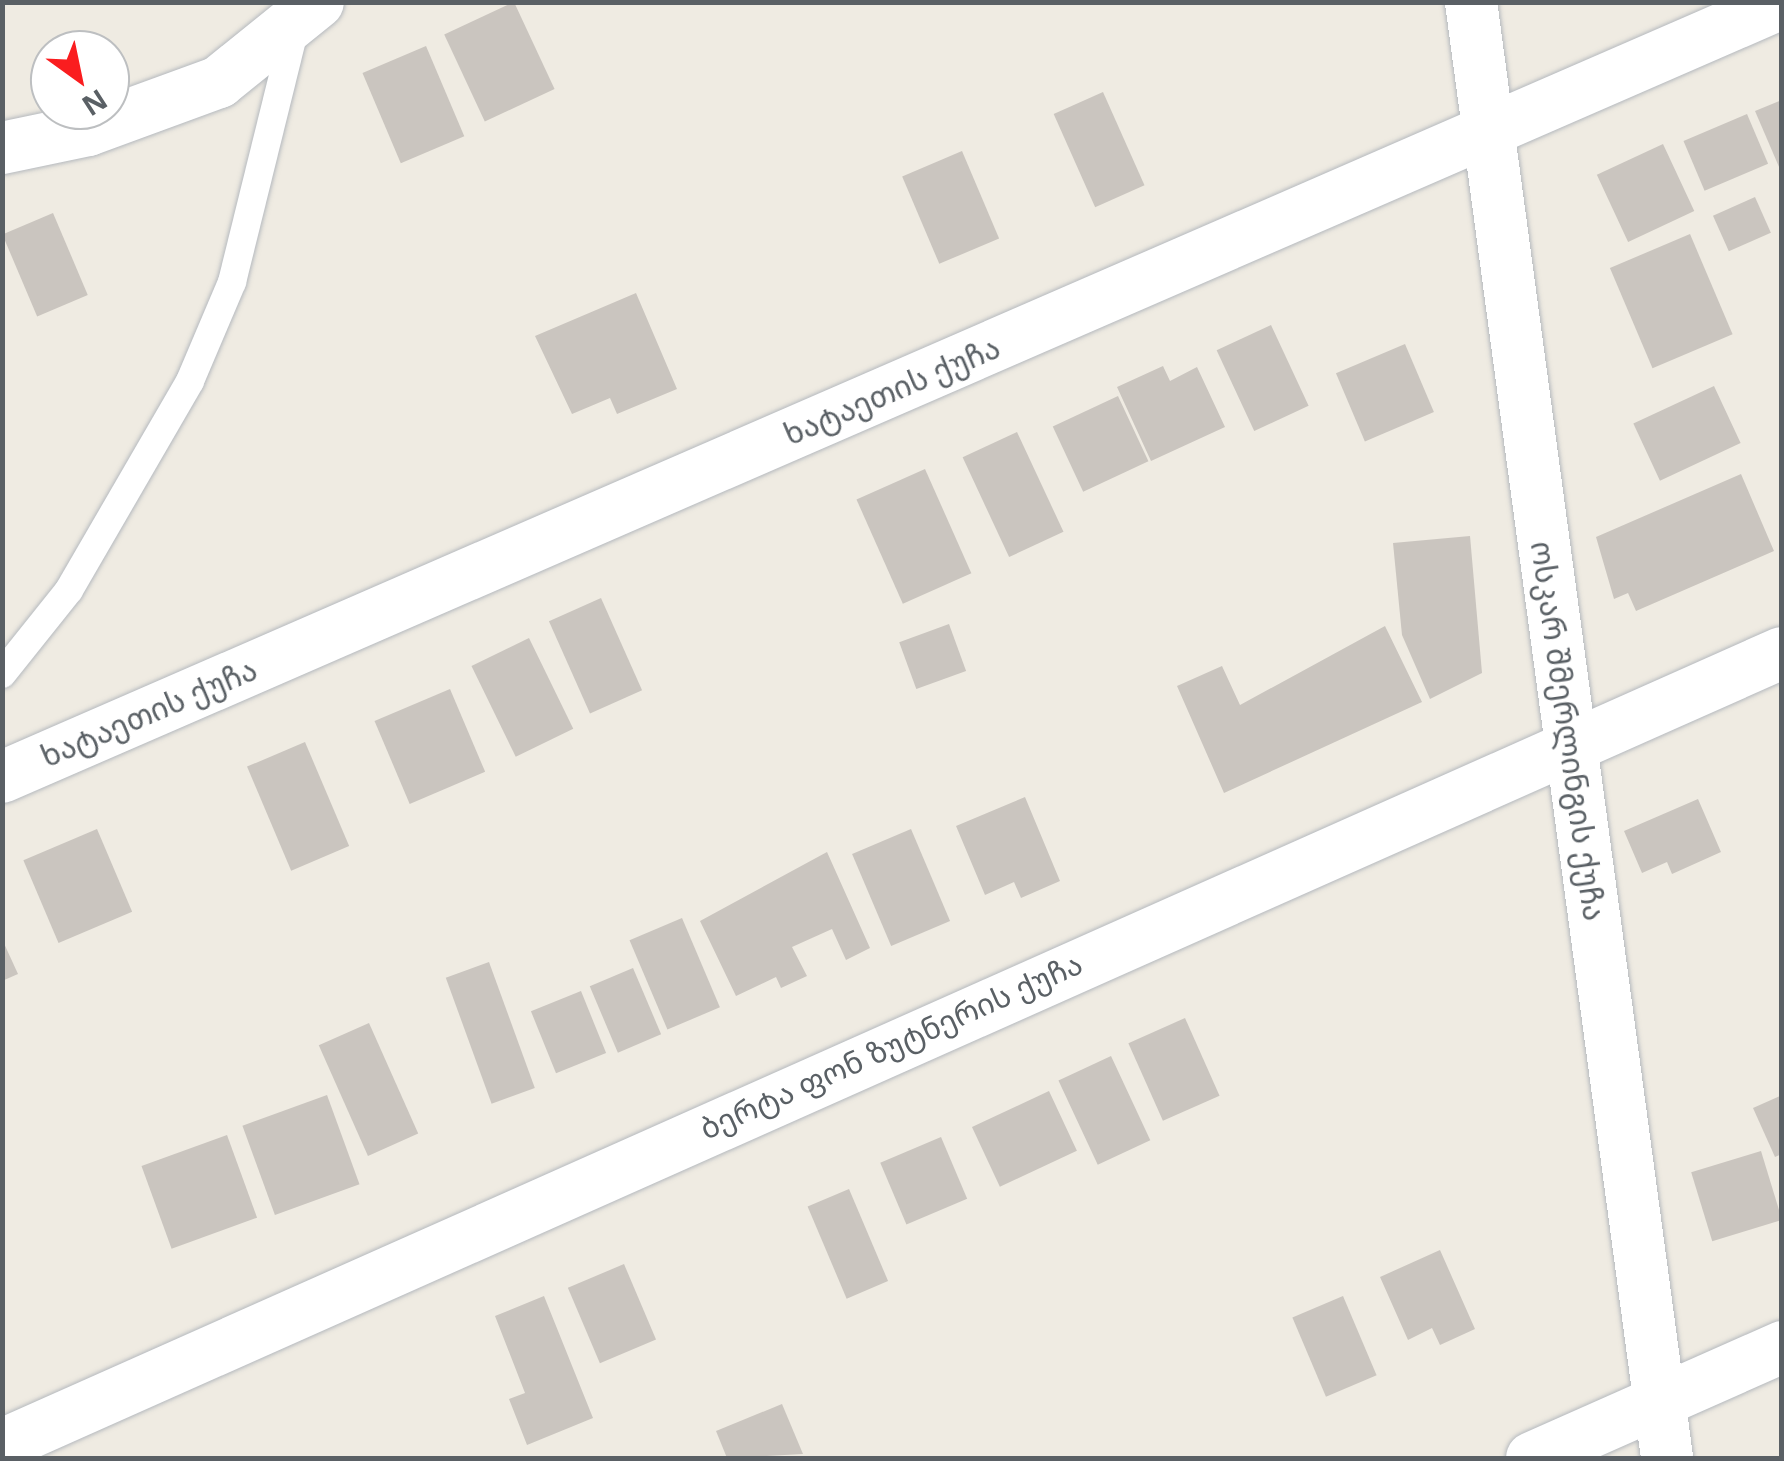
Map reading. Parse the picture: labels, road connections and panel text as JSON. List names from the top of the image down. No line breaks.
{"streets":{"street":["ხატაეთის ქუჩა","ოსკარ შმერლინგის ქუჩა","ბერტა ფონ ზუტნერის ქუჩა"]},"crossings":[["ხატაეთის ქუჩა","ოსკარ შმერლინგის ქუჩა"],["ოსკარ შმერლინგის ქუჩა","ბერტა ფონ ზუტნერის ქუჩა"]],"north":"bottom right"}
